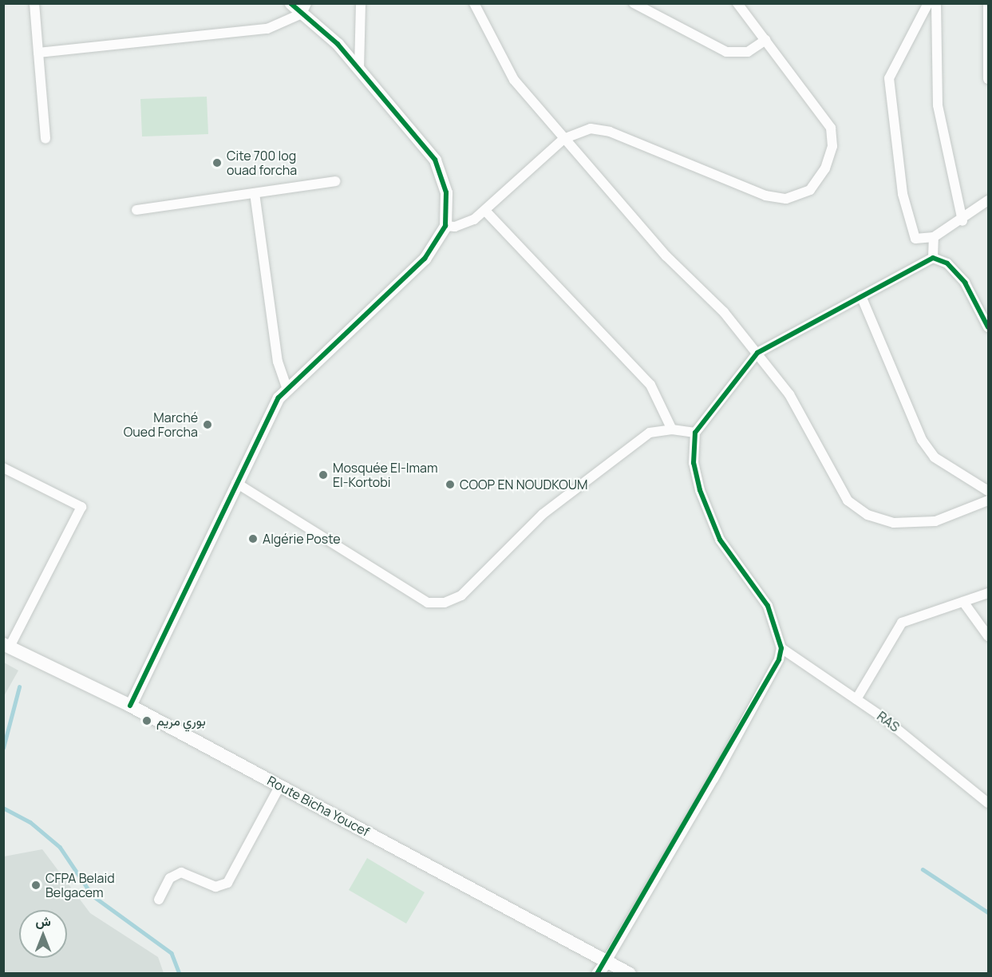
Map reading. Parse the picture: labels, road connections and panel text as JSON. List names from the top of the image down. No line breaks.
{"streets":{"main road":["Route Bicha Youcef"],"street":["RAS"]},"places":["Cite 700 log ouad forcha","Marché Oued Forcha","Mosquée El-Imam El-Kortobi","COOP EN NOUDKOUM","Algérie Poste","بوري مريم","CFPA Belaid Belgacem"],"north":"top"}
